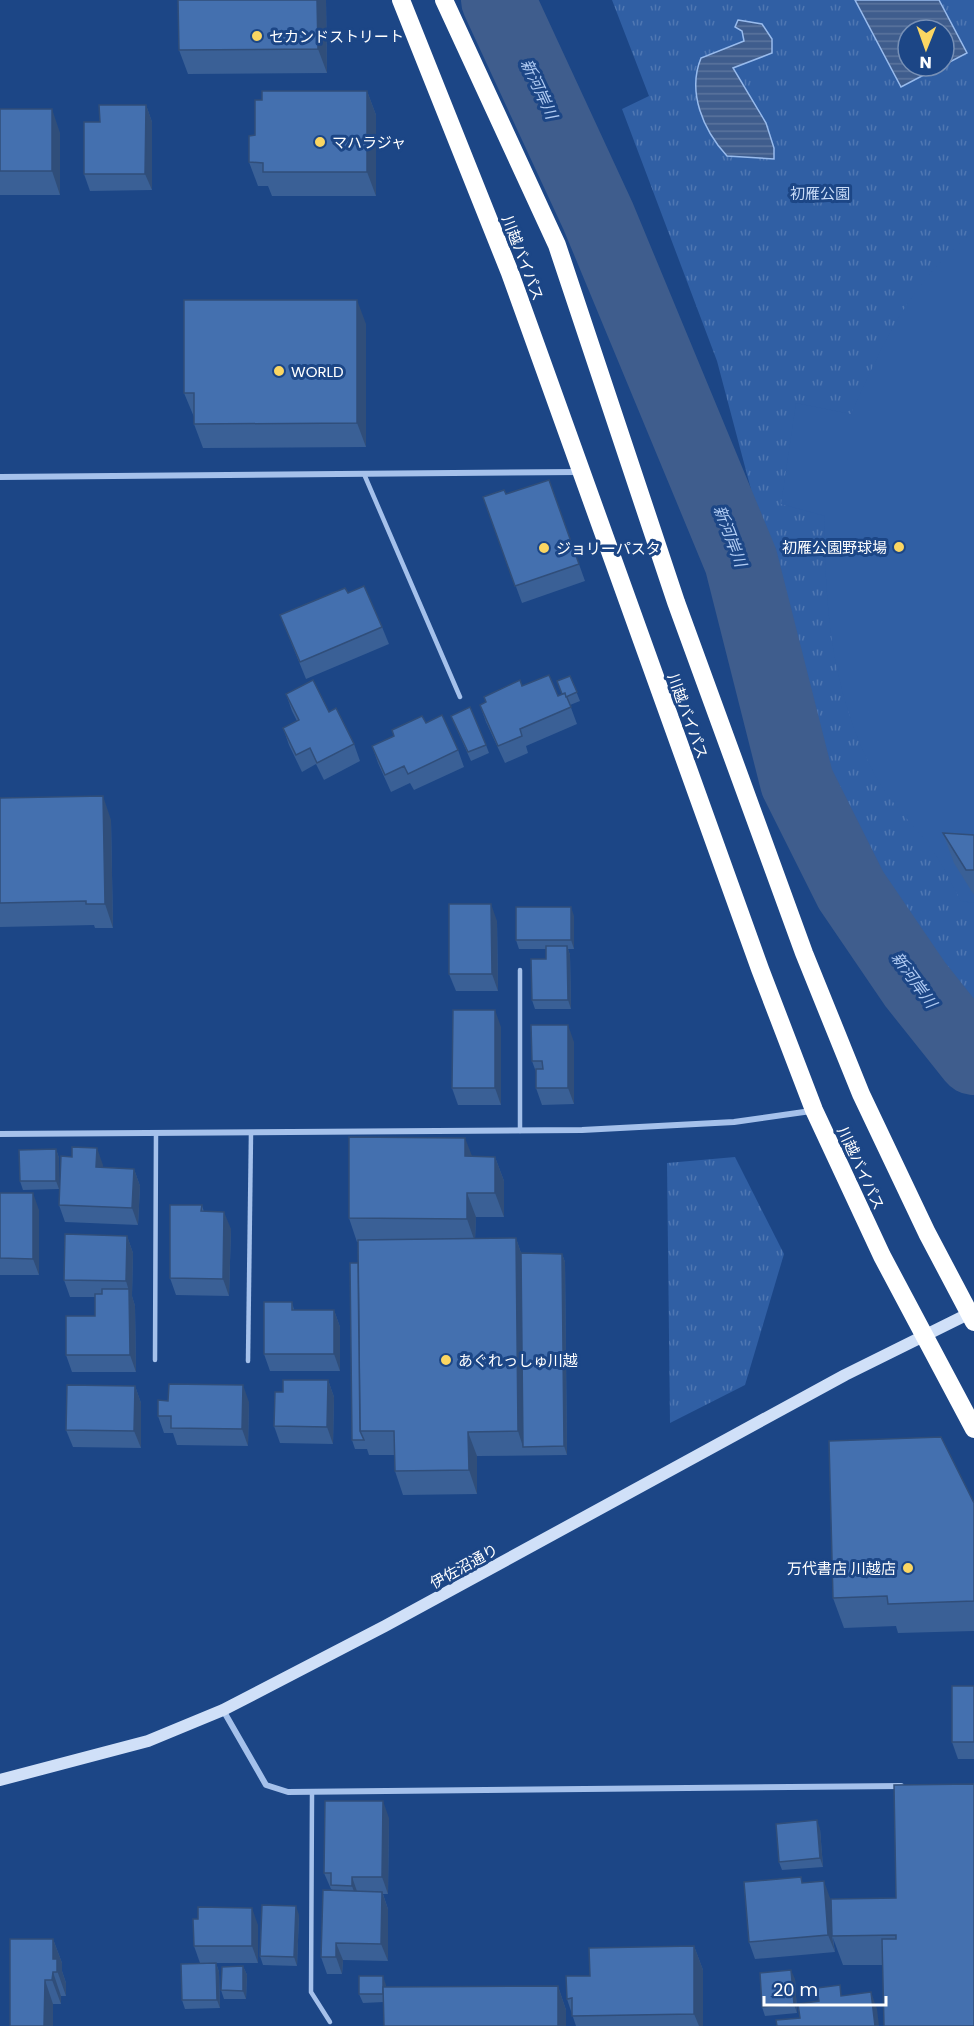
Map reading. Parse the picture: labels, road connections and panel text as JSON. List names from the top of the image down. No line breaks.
{"streets":{"highway":["川越バイパス"],"street":["伊佐沼通り"]},"crossings":[["川越バイパス","伊佐沼通り"]],"water":["新河岸川"],"parks":["初雁公園"],"places":["セカンドストリート","マハラジャ","WORLD","初雁公園野球場","ジョリーパスタ","あぐれっしゅ川越","万代書店 川越店"],"scale_bar":"20 m","north":"bottom"}
